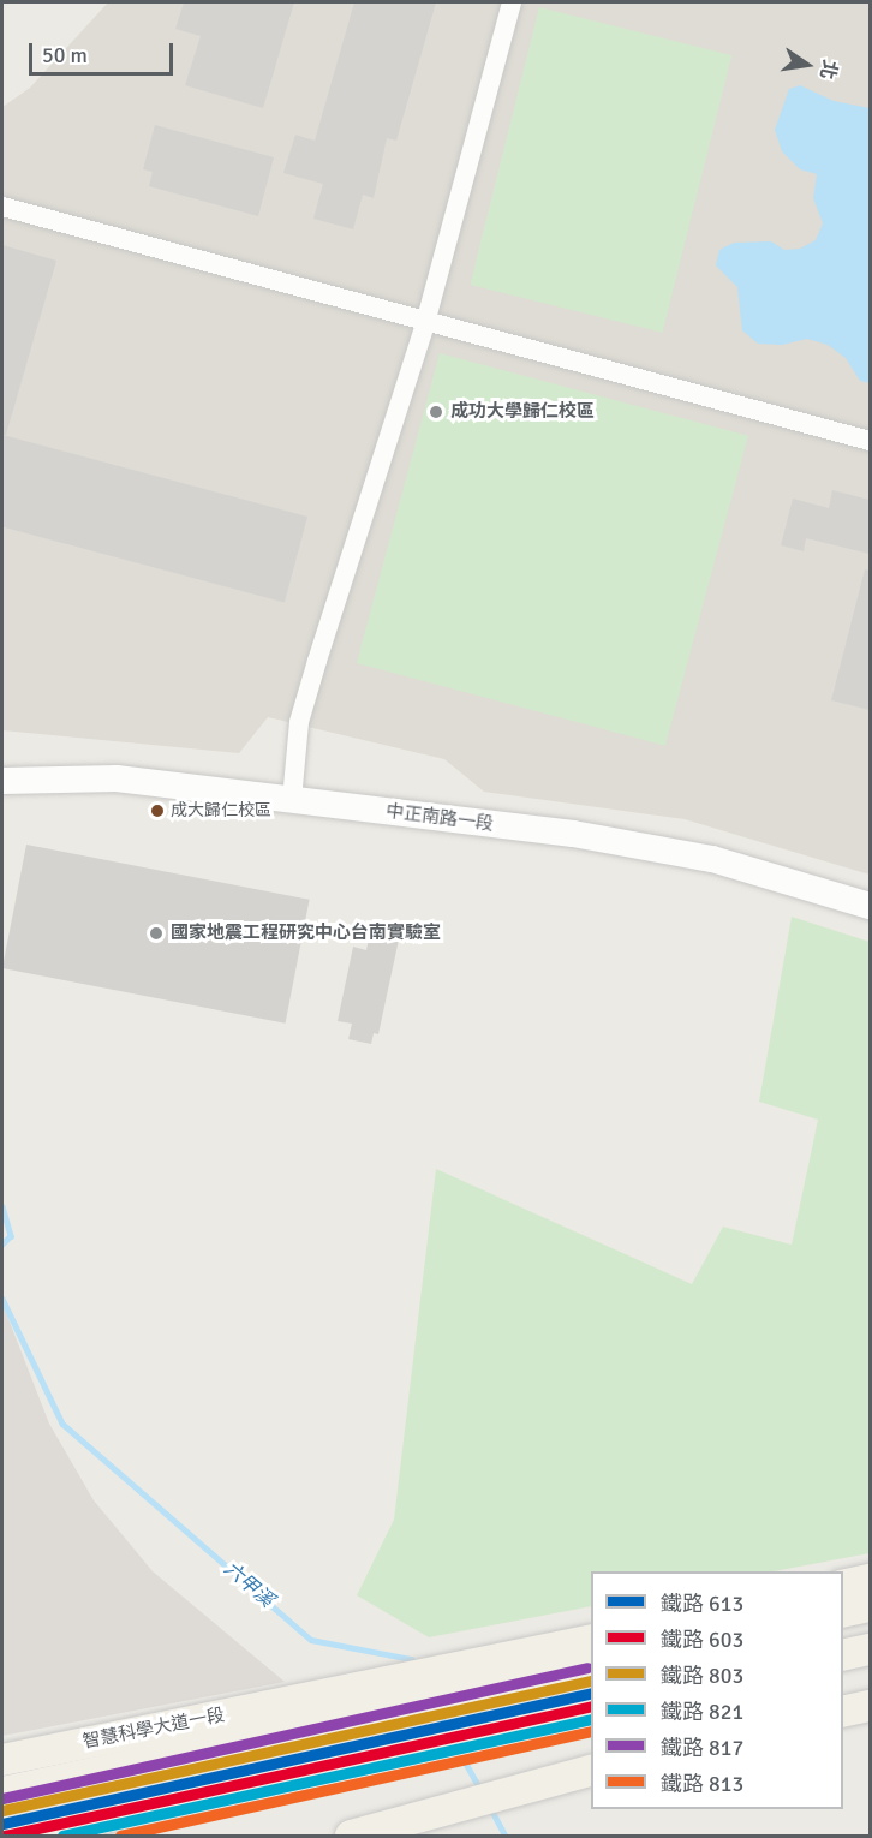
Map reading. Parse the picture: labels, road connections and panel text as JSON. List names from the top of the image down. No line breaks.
{"streets":{"main road":["智慧科學大道一段"],"street":["中正南路一段"]},"water":["六甲溪"],"places":["成功大學歸仁校區","成大歸仁校區","國家地震工程研究中心台南實驗室"],"lines":["rail line 817","rail line 803","rail line 613","rail line 603","rail line 821","rail line 813"],"legend":["鐵路 613","鐵路 603","鐵路 803","鐵路 821","鐵路 817","鐵路 813"],"scale_bar":"50 m","north":"right"}
